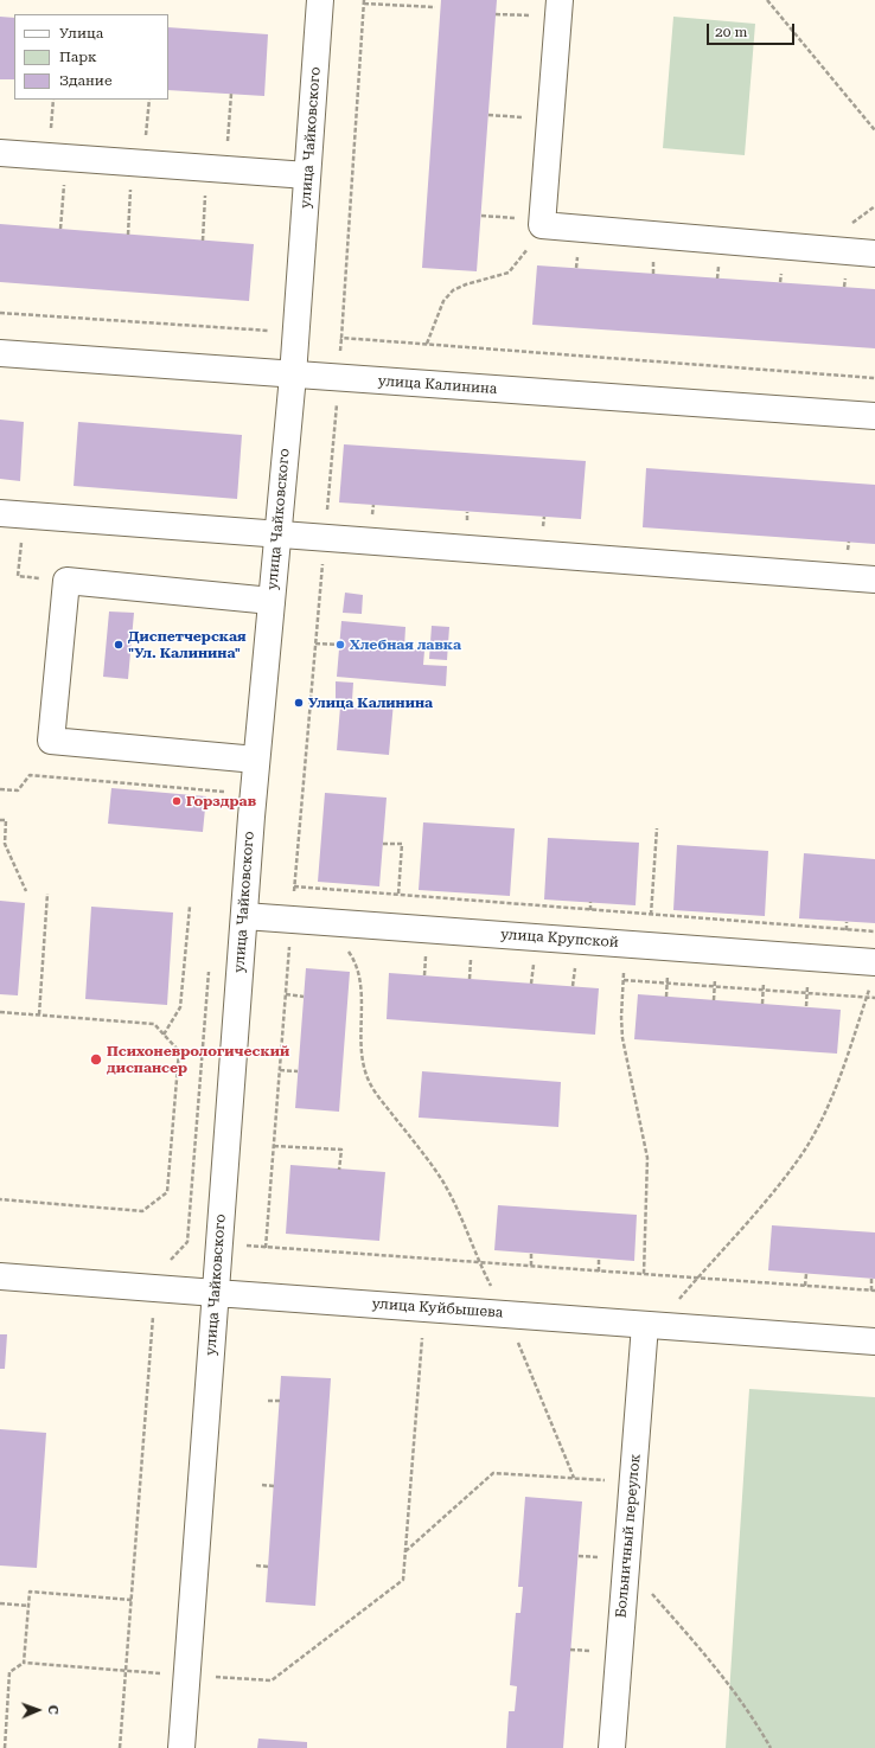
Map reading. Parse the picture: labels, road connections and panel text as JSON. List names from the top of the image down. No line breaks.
{"streets":{"main road":["улица Чайковского","улица Калинина","улица Крупской","улица Куйбышева","Больничный переулок"]},"crossings":[["улица Чайковского","улица Калинина"],["улица Чайковского","улица Крупской"],["улица Чайковского","улица Куйбышева"],["улица Куйбышева","Больничный переулок"]],"places":["Диспетчерская \"Ул. Калинина\"","Хлебная лавка","Улица Калинина","Горздрав","Психоневрологический диспансер"],"legend":["Улица","Парк","Здание"],"scale_bar":"20 m","north":"right"}
